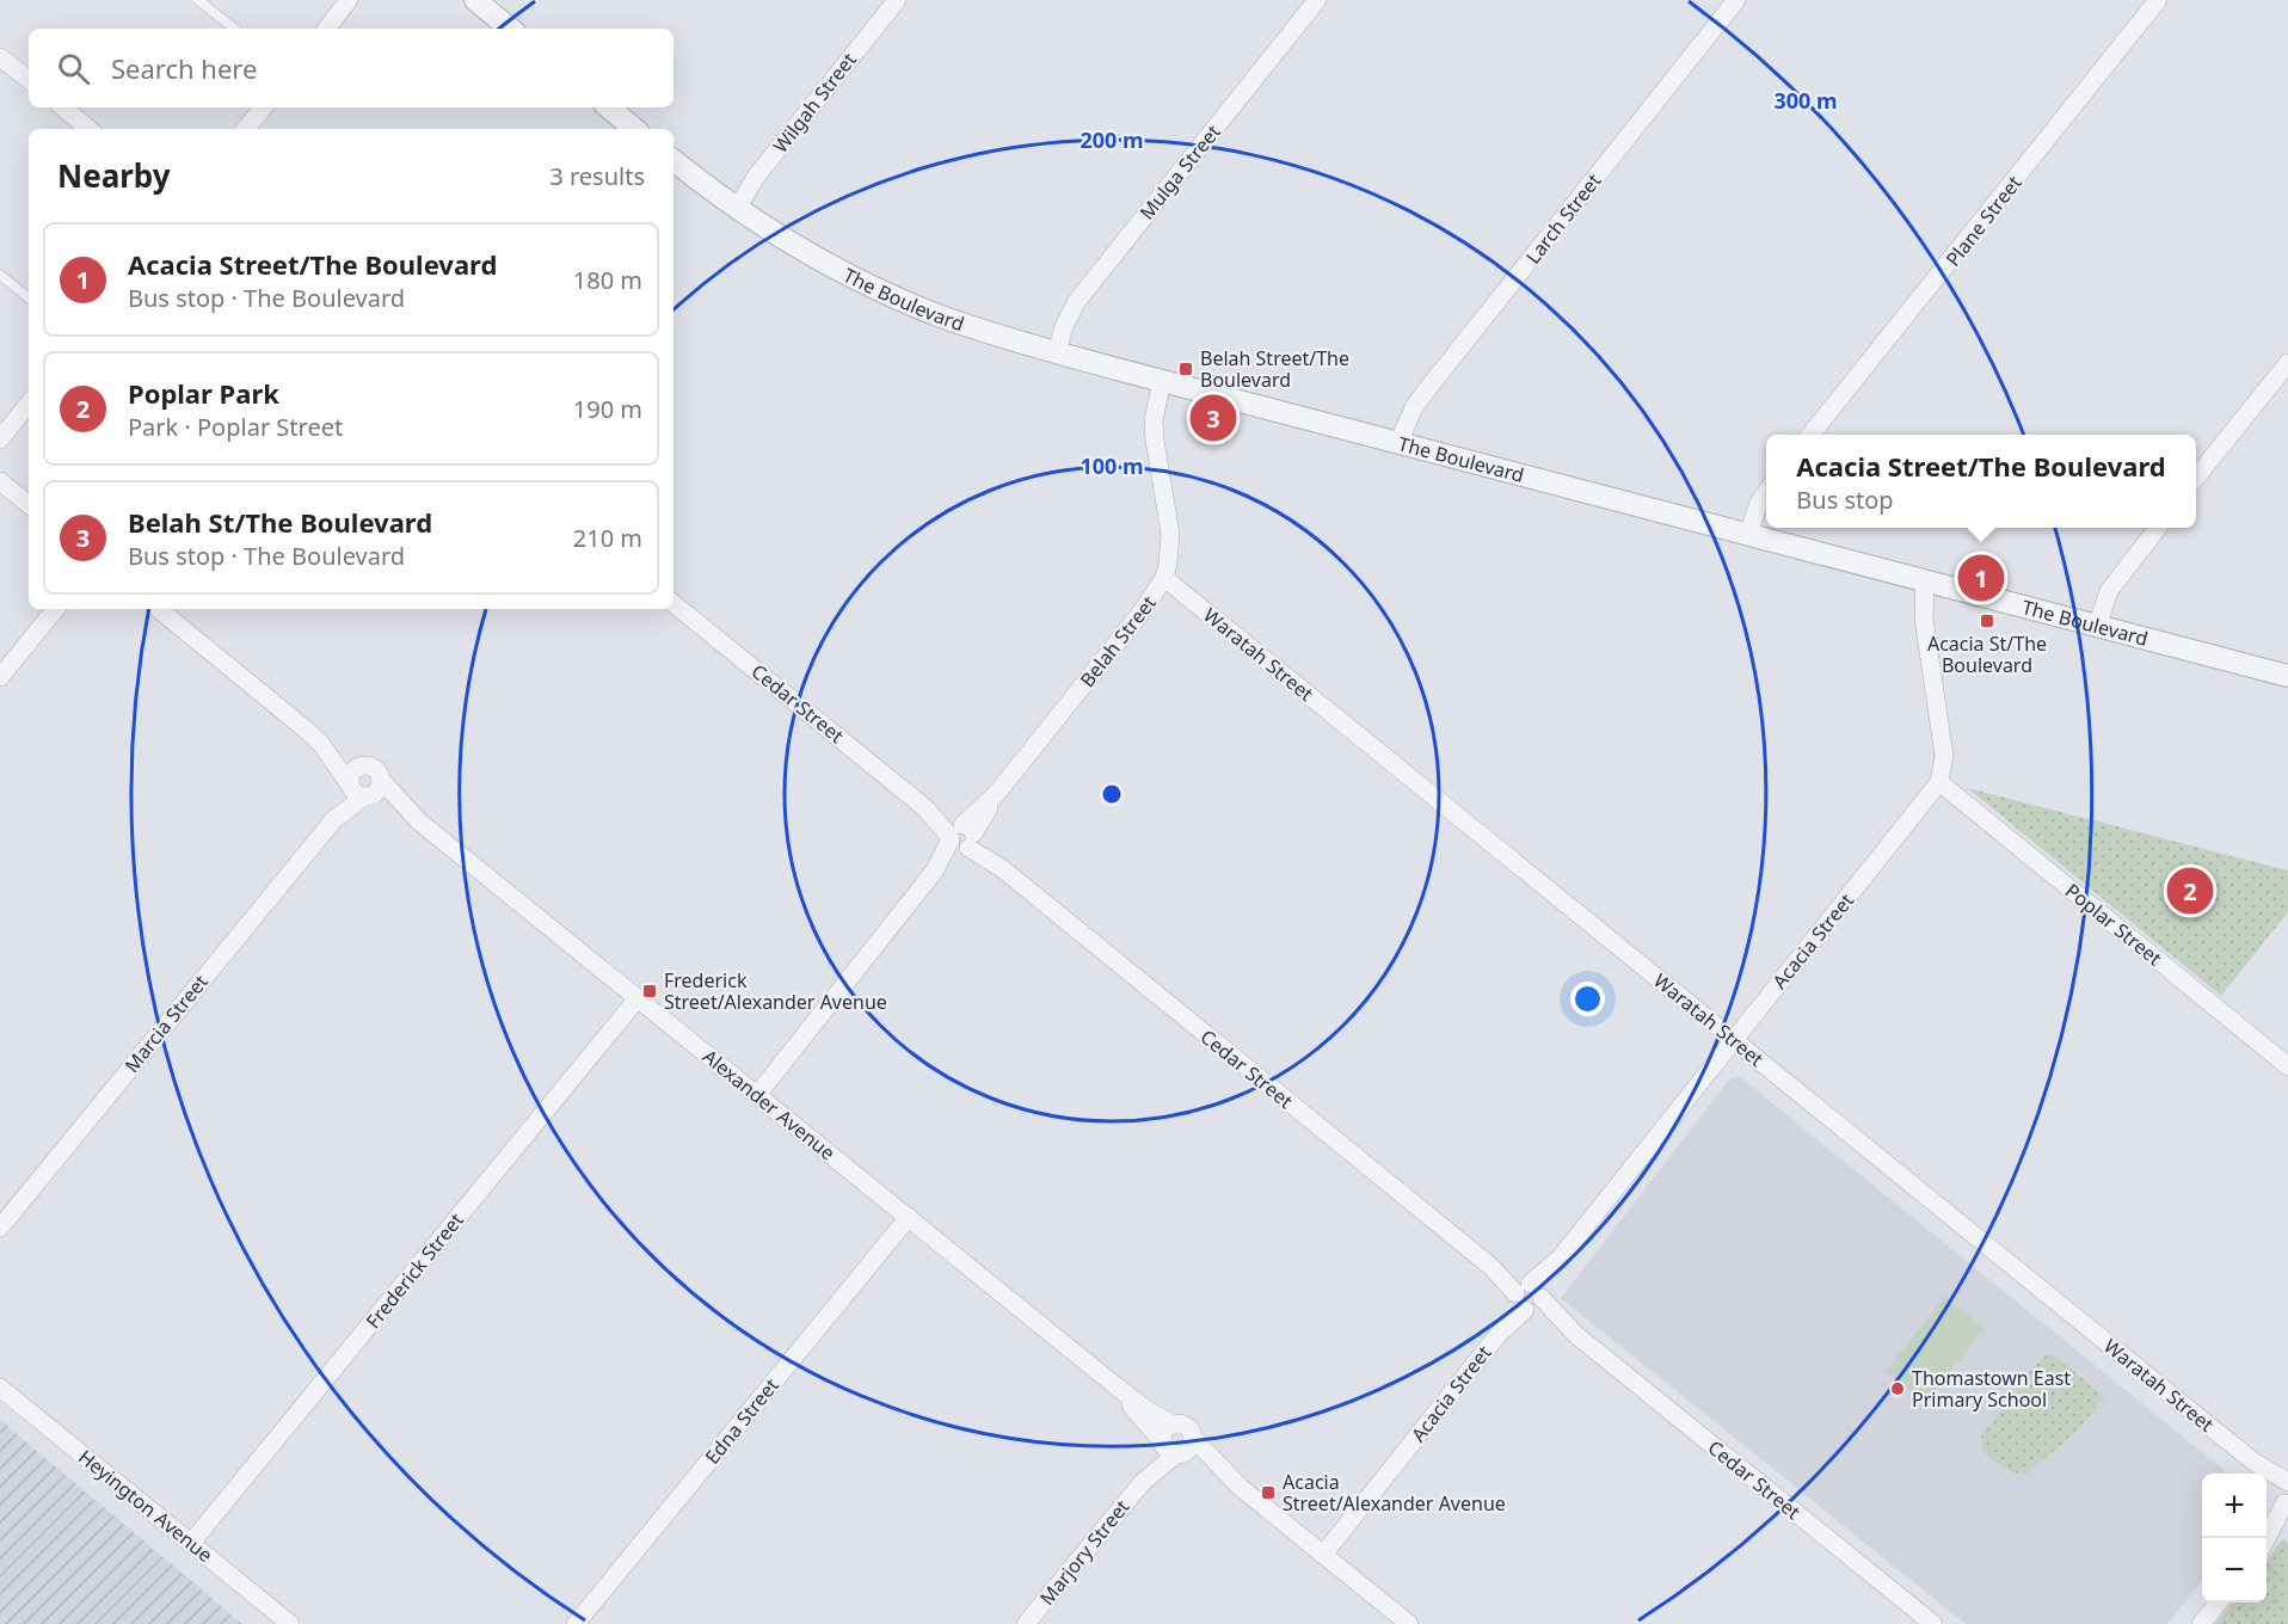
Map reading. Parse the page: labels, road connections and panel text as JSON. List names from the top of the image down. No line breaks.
{"streets":{"street":["Wilgah Street","Mulga Street","Larch Street","Plane Street","The Boulevard","Belah Street","Waratah Street","Cedar Street","Poplar Street","Acacia Street","Marcia Street","Alexander Avenue","Frederick Street","Edna Street","Heyington Avenue","Marjory Street"]},"crossings":[["Wilgah Street","The Boulevard"],["Mulga Street","The Boulevard"],["Larch Street","The Boulevard"],["The Boulevard","Belah Street"],["Belah Street","Waratah Street"],["Belah Street","Cedar Street"],["Belah Street","Alexander Avenue"],["Waratah Street","Acacia Street"],["Cedar Street","Acacia Street"],["Poplar Street","Acacia Street"],["Acacia Street","Alexander Avenue"],["Marcia Street","Alexander Avenue"],["Alexander Avenue","Frederick Street"],["Alexander Avenue","Edna Street"],["Alexander Avenue","Marjory Street"],["Frederick Street","Heyington Avenue"]],"places":{"transit":["Belah Street/The Boulevard","Acacia St/The Boulevard","Frederick Street/Alexander Avenue","Acacia Street/Alexander Avenue"],"other":["Thomastown East Primary School"]},"page":{"search":"Search here","heading":["Nearby","3 results"],"list":[{"mark":"1","name":"Acacia Street/The Boulevard","note":"Bus stop · The Boulevard","value":"180 m"},{"mark":"2","name":"Poplar Park","note":"Park · Poplar Street","value":"190 m"},{"mark":"3","name":"Belah St/The Boulevard","note":"Bus stop · The Boulevard","value":"210 m"}],"pins":["3","1","2"],"popup":["Acacia Street/The Boulevard","Bus stop"],"map_buttons":["+","−"]},"rings":["300 m","200 m","100 m"]}
